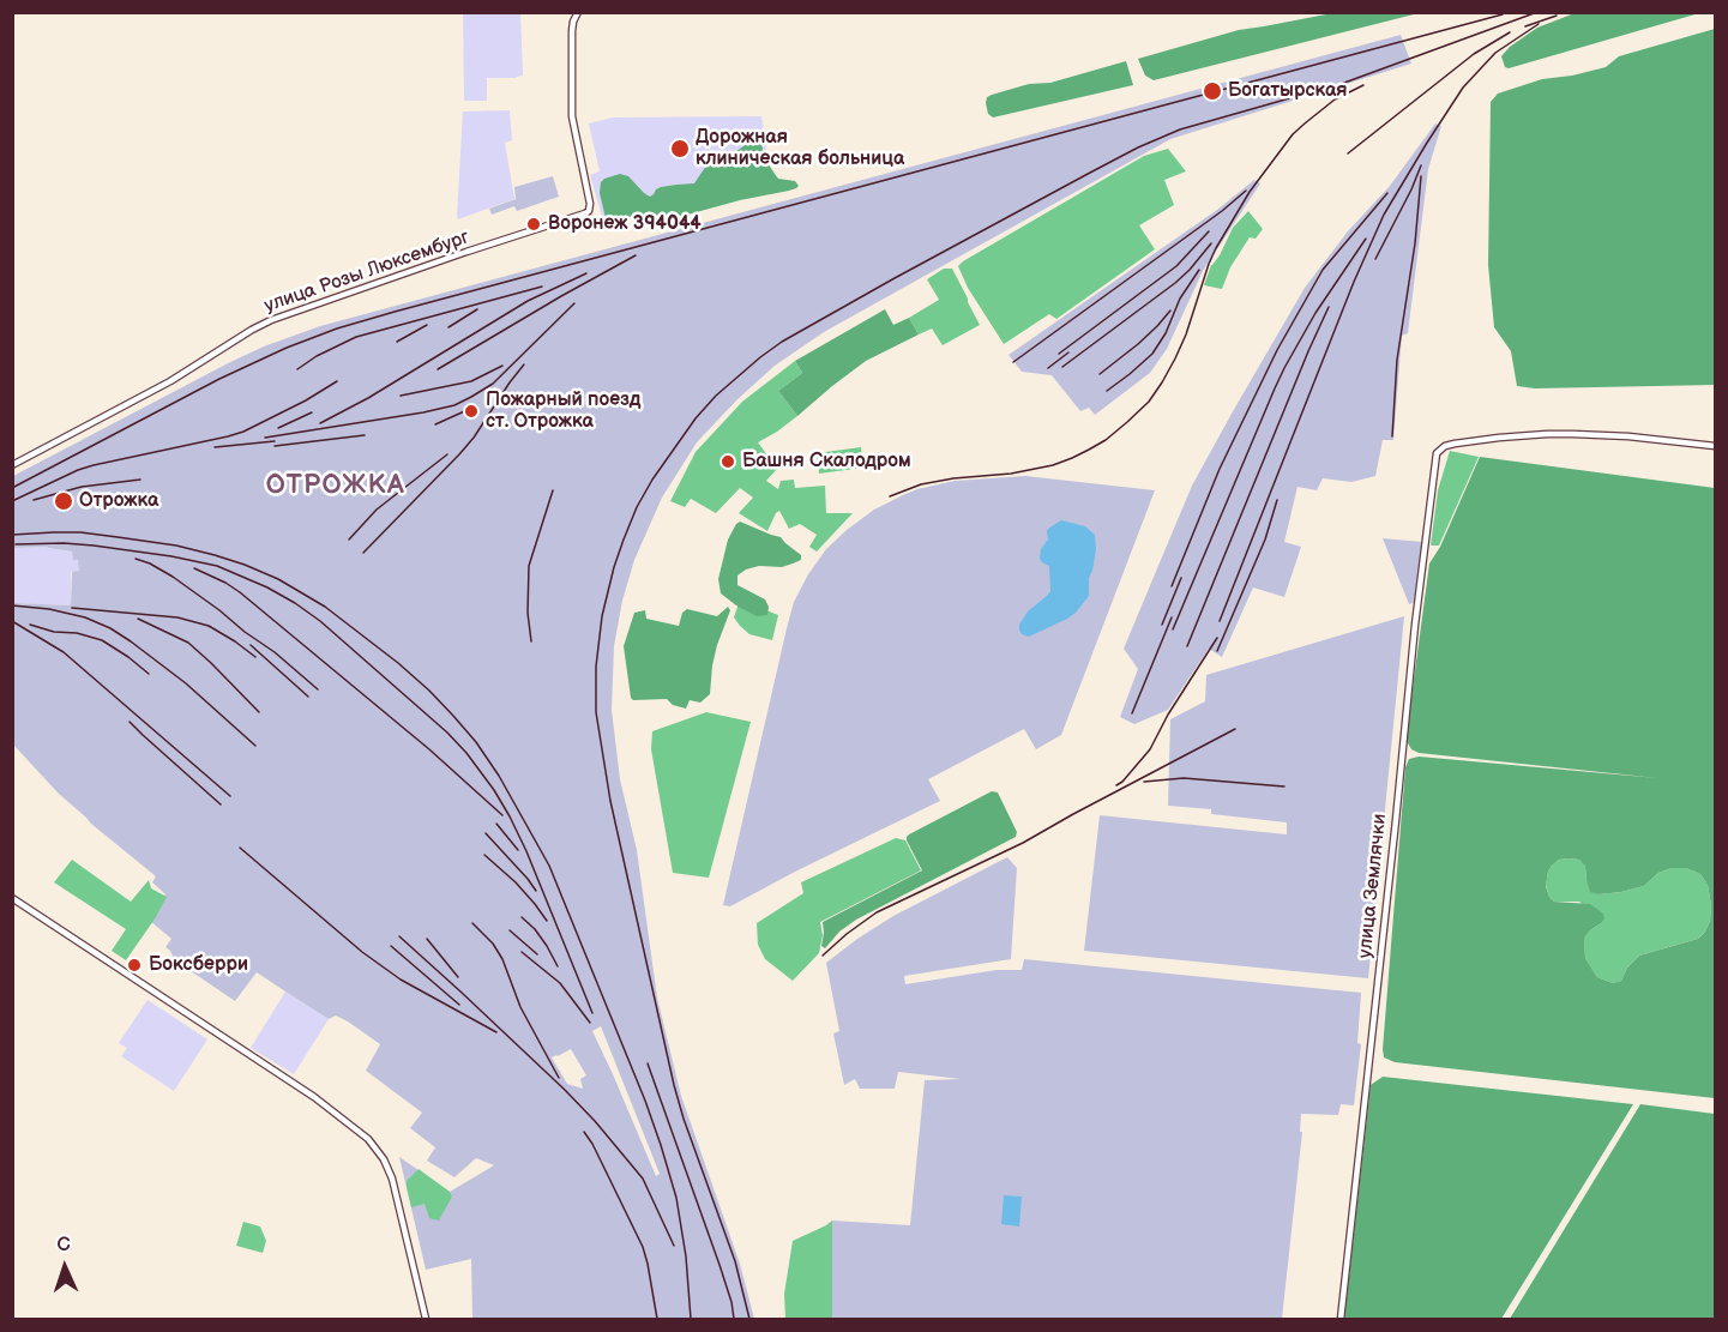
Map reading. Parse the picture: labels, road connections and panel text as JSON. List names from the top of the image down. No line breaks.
{"streets":{"street":["улица Розы Люксембург","улица Землячки"]},"districts":["ОТРОЖКА"],"places":["Богатырская","Дорожная клиническая больница","Воронеж 394044","Пожарный поезд ст. Отрожка","Башня Скалодром","Отрожка","Боксберри"],"north":"top"}
